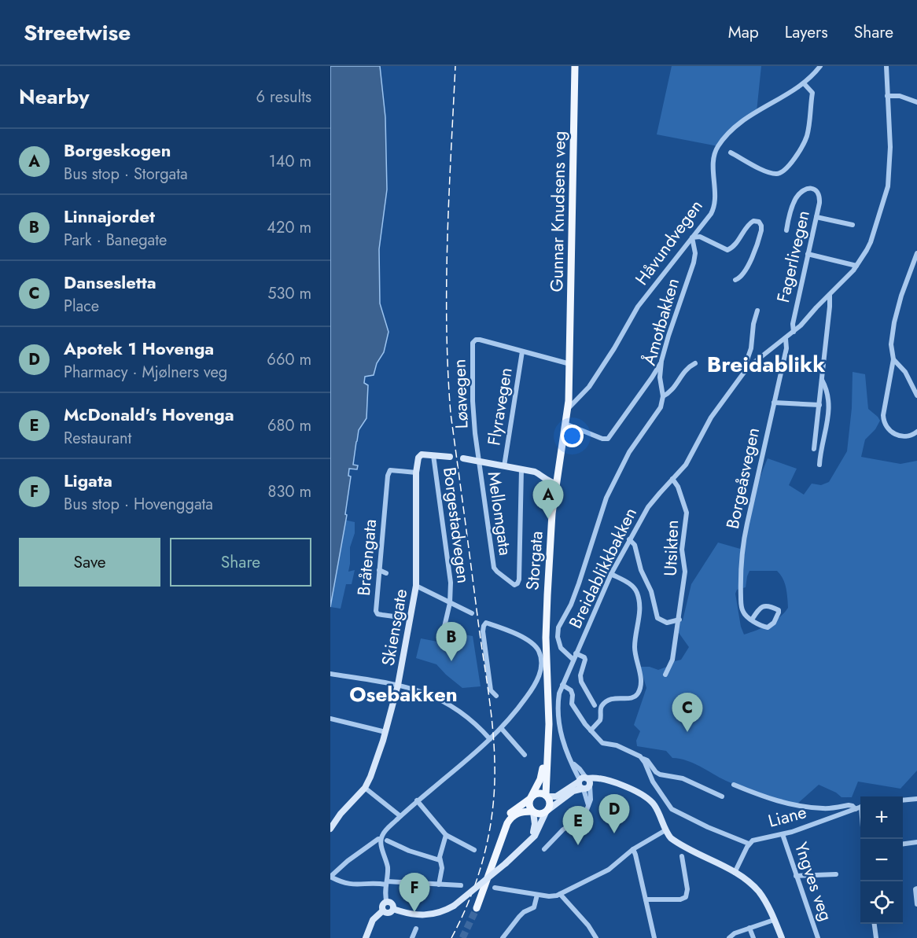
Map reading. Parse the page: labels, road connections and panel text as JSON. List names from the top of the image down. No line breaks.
{"streets":{"main road":["Gunnar Knudsens veg","Storgata"],"street":["Håvundvegen","Fagerlivegen","Åmotbakken","Løavegen","Flyravegen","Borgeåsvegen","Mellomgata","Borgestadvegen","Utsikten","Bråtengata","Breidablikkbakken","Skiensgate","Liane","Yngves veg"]},"crossings":[["Gunnar Knudsens veg","Løavegen"],["Gunnar Knudsens veg","Storgata"],["Håvundvegen","Åmotbakken"],["Håvundvegen","Storgata"],["Fagerlivegen","Breidablikkbakken"],["Åmotbakken","Breidablikkbakken"],["Løavegen","Flyravegen"],["Løavegen","Mellomgata"],["Løavegen","Storgata"],["Borgeåsvegen","Breidablikkbakken"],["Borgestadvegen","Skiensgate"],["Utsikten","Breidablikkbakken"],["Bråtengata","Skiensgate"],["Liane","Yngves veg"]],"districts":["Breidablikk","Osebakken"],"page":{"header":"Streetwise","nav":["Map","Layers","Share"],"heading":["Nearby","6 results"],"list":[{"mark":"A","name":"Borgeskogen","note":"Bus stop · Storgata","value":"140 m"},{"mark":"B","name":"Linnajordet","note":"Park · Banegate","value":"420 m"},{"mark":"C","name":"Dansesletta","note":"Place","value":"530 m"},{"mark":"D","name":"Apotek 1 Hovenga","note":"Pharmacy · Mjølners veg","value":"660 m"},{"mark":"E","name":"McDonald's Hovenga","note":"Restaurant","value":"680 m"},{"mark":"F","name":"Ligata","note":"Bus stop · Hovenggata","value":"830 m"}],"pins":["A","B","C","D","E","F"],"buttons":["Save","Share"],"map_buttons":["+","−"]}}
